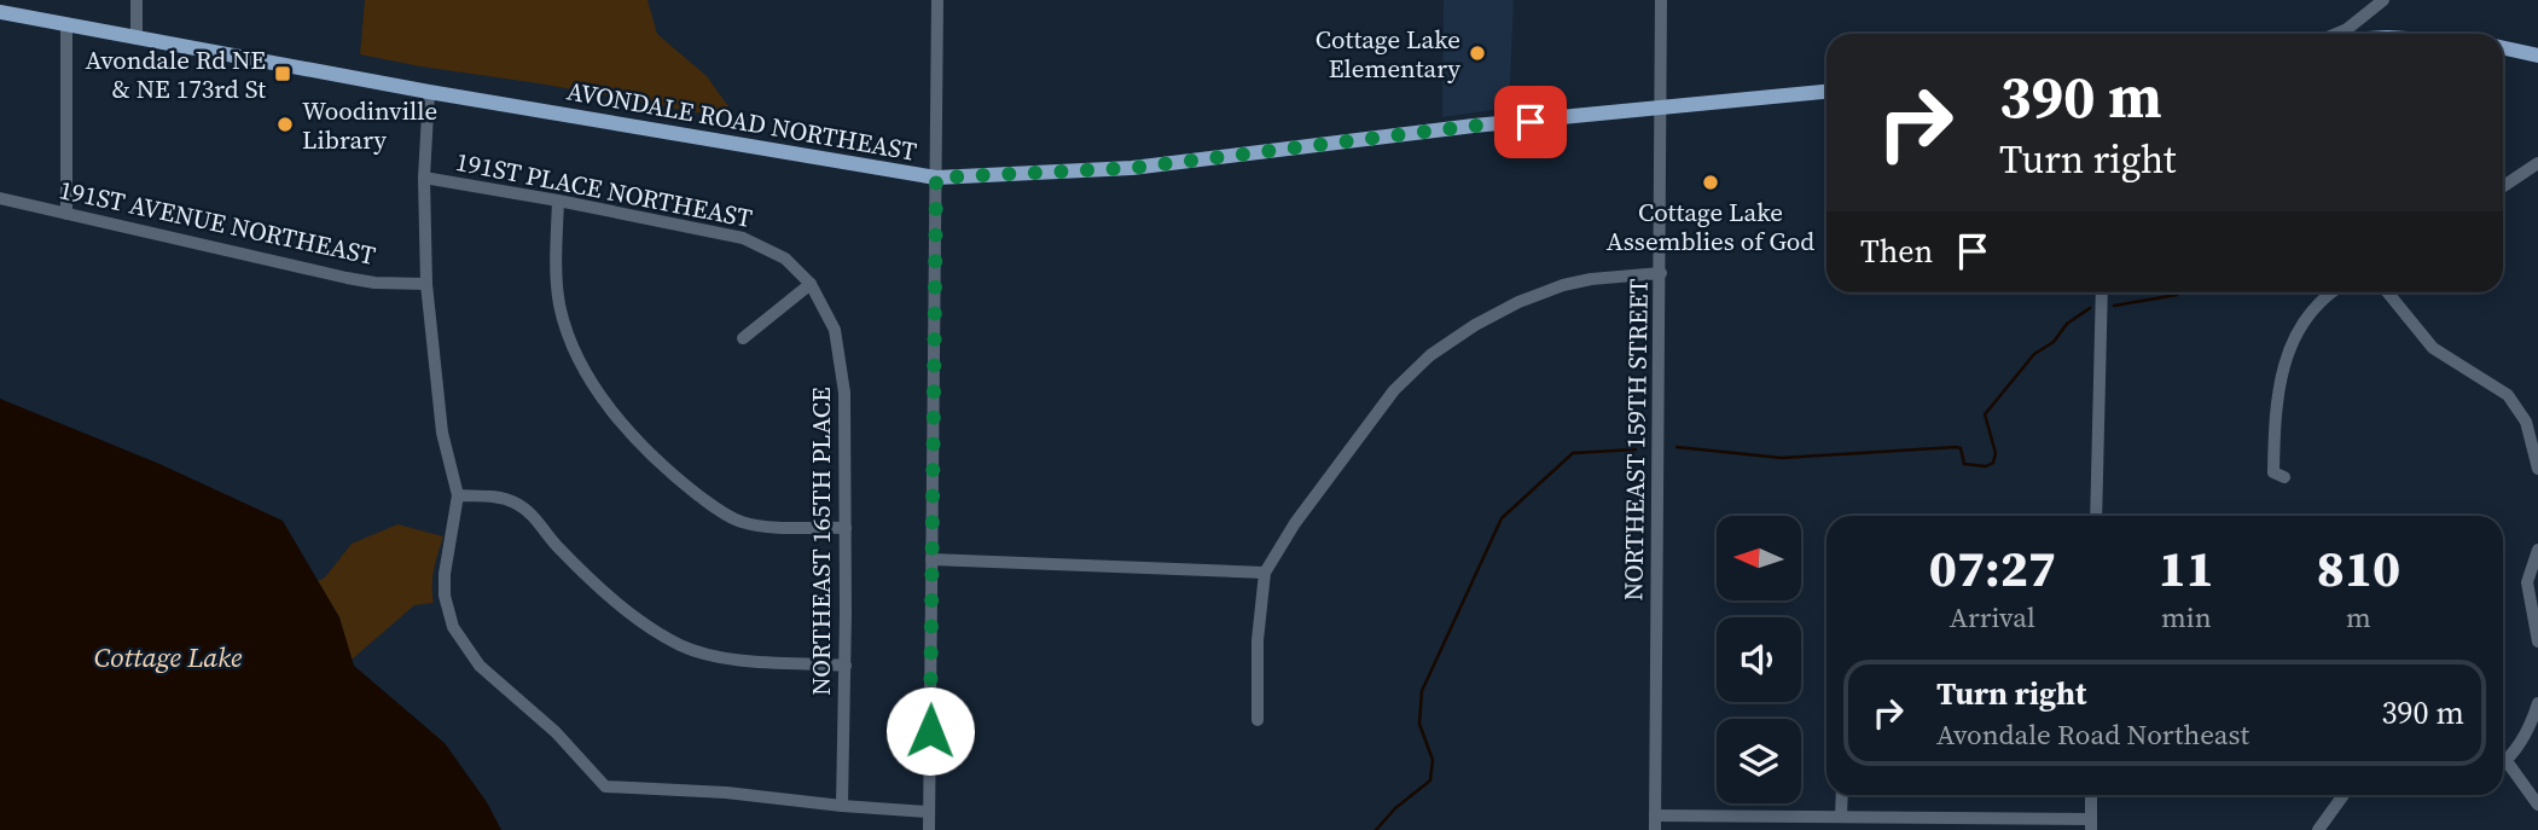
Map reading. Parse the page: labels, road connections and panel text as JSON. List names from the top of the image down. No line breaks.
{"streets":{"main road":["AVONDALE ROAD NORTHEAST"],"street":["191ST PLACE NORTHEAST","191ST AVENUE NORTHEAST","NORTHEAST 159TH STREET","NORTHEAST 165TH PLACE"]},"crossings":[["AVONDALE ROAD NORTHEAST","NORTHEAST 159TH STREET"],["191ST PLACE NORTHEAST","NORTHEAST 165TH PLACE"]],"water":["Cottage Lake"],"places":{"other":["Cottage Lake Elementary","Woodinville Library","Cottage Lake Assemblies of God"],"transit":["Avondale Rd NE & NE 173rd St"]},"north":"left","page":{"turn":["390 m","Turn right"],"then":"Then","eta":["07:27","Arrival","11","min","810","m"],"list":[{"name":"Turn right","note":"Avondale Road Northeast","value":"390 m"}]}}
